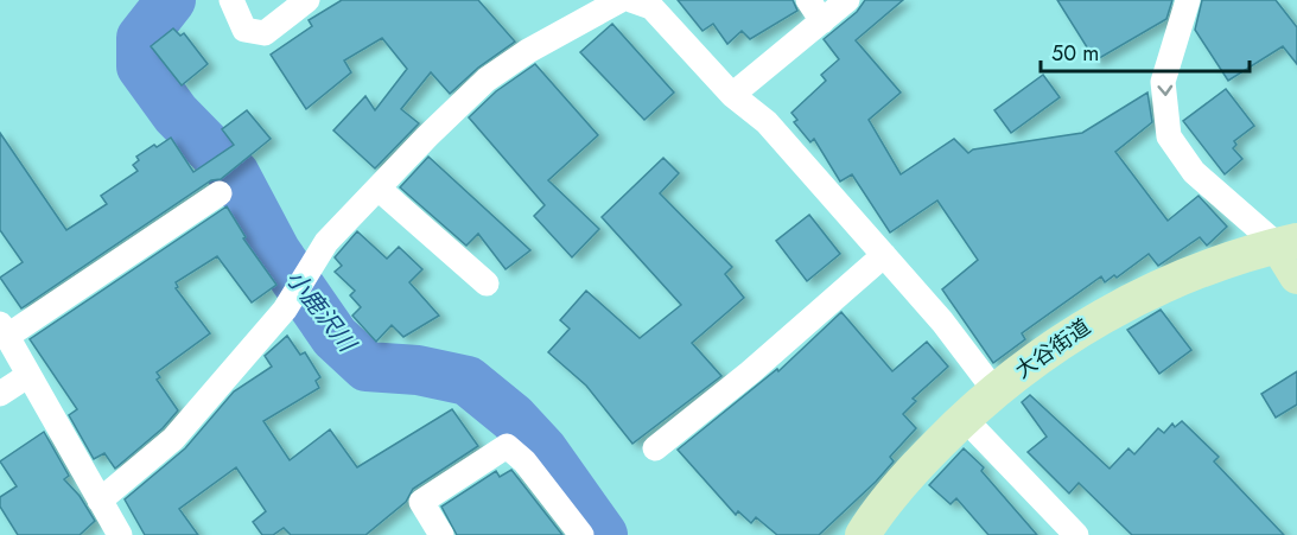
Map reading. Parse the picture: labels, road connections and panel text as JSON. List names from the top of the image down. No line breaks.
{"streets":{"street":["大谷街道"]},"water":["小鹿沢川"],"scale_bar":"50 m"}
